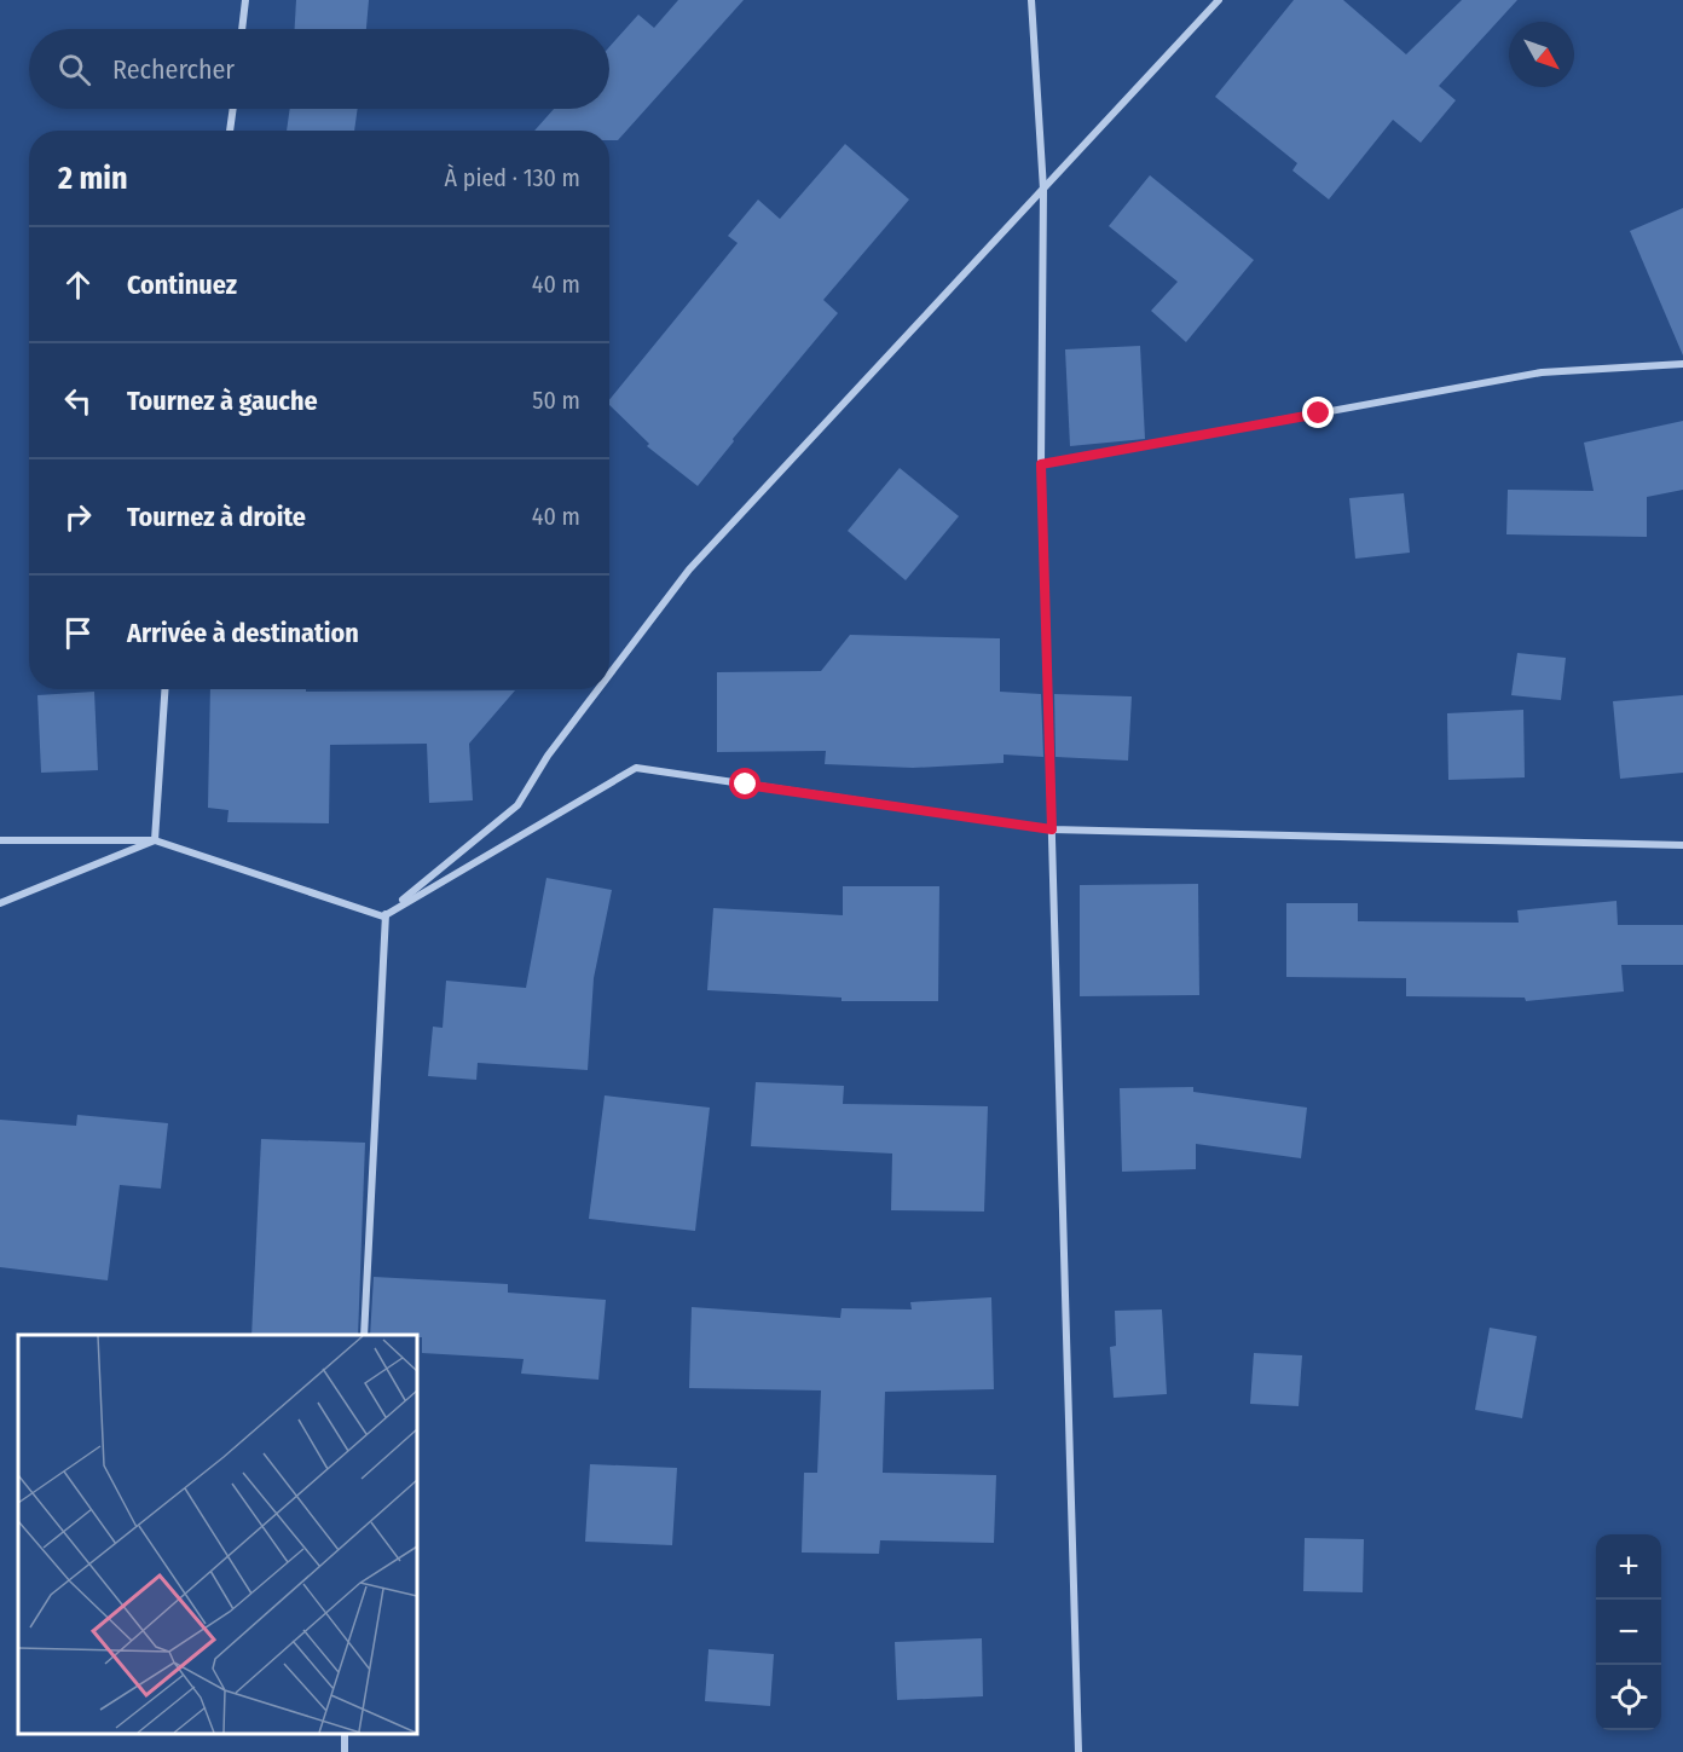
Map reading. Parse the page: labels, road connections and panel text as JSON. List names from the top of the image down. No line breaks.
{"north":"bottom right","page":{"search":"Rechercher","heading":["2 min","À pied · 130 m"],"list":[["Continuez","40 m"],["Tournez à gauche","50 m"],["Tournez à droite","40 m"],"Arrivée à destination"],"map_buttons":["+","−"]}}
